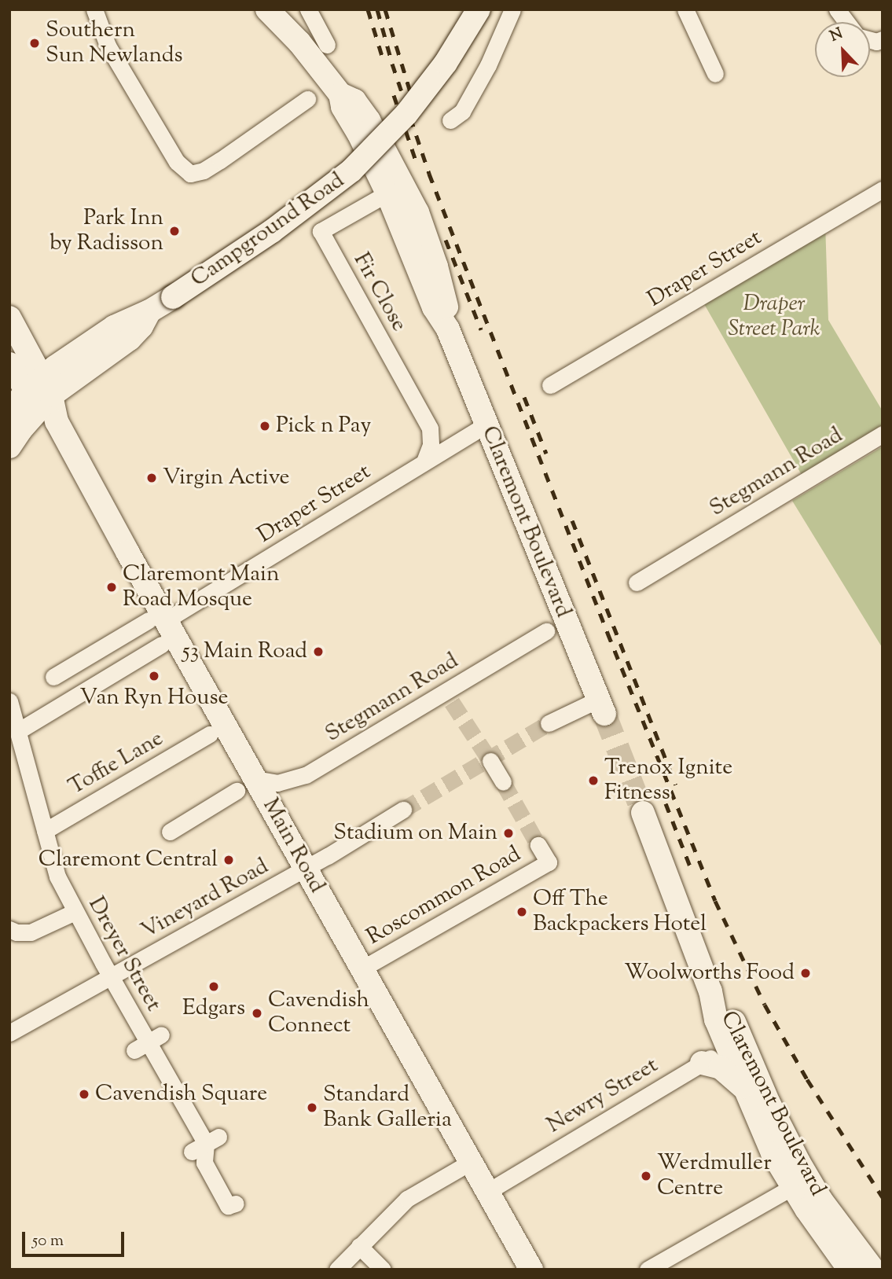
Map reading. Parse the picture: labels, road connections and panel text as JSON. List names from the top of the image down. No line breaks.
{"streets":{"main road":["Campground Road","Claremont Boulevard","Main Road"],"street":["Draper Street","Fir Close","Stegmann Road","Toffie Lane","Roscommon Road","Vineyard Road","Dreyer Street","Newry Street"]},"crossings":[["Campground Road","Main Road"],["Draper Street","Fir Close"],["Draper Street","Claremont Boulevard"],["Draper Street","Main Road"],["Fir Close","Claremont Boulevard"],["Stegmann Road","Main Road"],["Claremont Boulevard","Newry Street"],["Toffie Lane","Dreyer Street"],["Main Road","Roscommon Road"],["Main Road","Vineyard Road"],["Main Road","Newry Street"],["Vineyard Road","Dreyer Street"]],"parks":["Draper Street Park"],"places":["Southern Sun Newlands","Park Inn by Radisson","Pick n Pay","Virgin Active","Claremont Main Road Mosque","53 Main Road","Van Ryn House","Trenox Ignite Fitness","Stadium on Main","Claremont Central","Off The Backpackers Hotel","Woolworths Food","Edgars","Cavendish Connect","Cavendish Square","Standard Bank Galleria","Werdmuller Centre"],"scale_bar":"50 m","north":"top left"}
